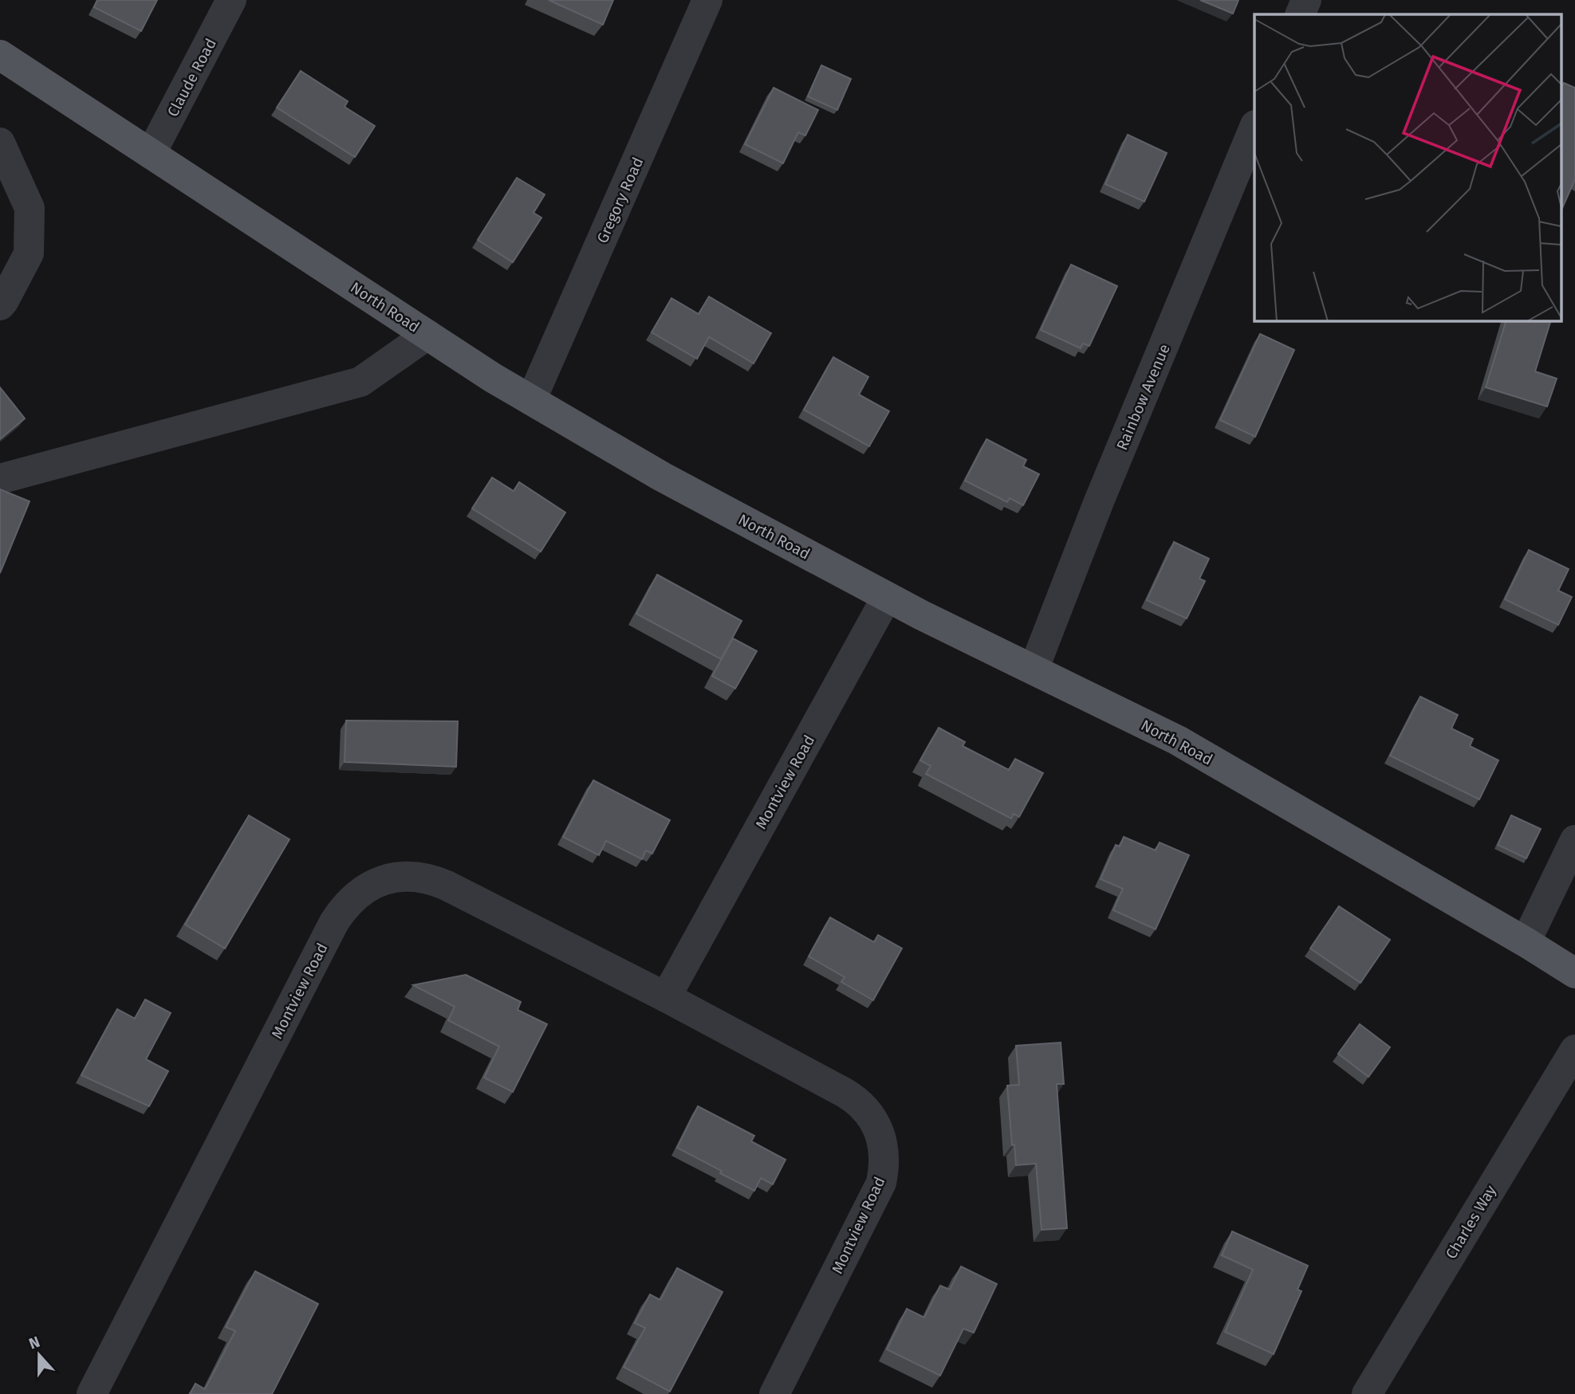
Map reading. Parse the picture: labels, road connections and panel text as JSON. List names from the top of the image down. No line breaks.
{"streets":{"main road":["North Road"],"street":["Claude Road","Gregory Road","Rainbow Avenue","Montview Road","Charles Way"]},"crossings":[["Claude Road","North Road"],["Gregory Road","North Road"],["North Road","Rainbow Avenue"],["North Road","Montview Road"]],"north":"top"}
